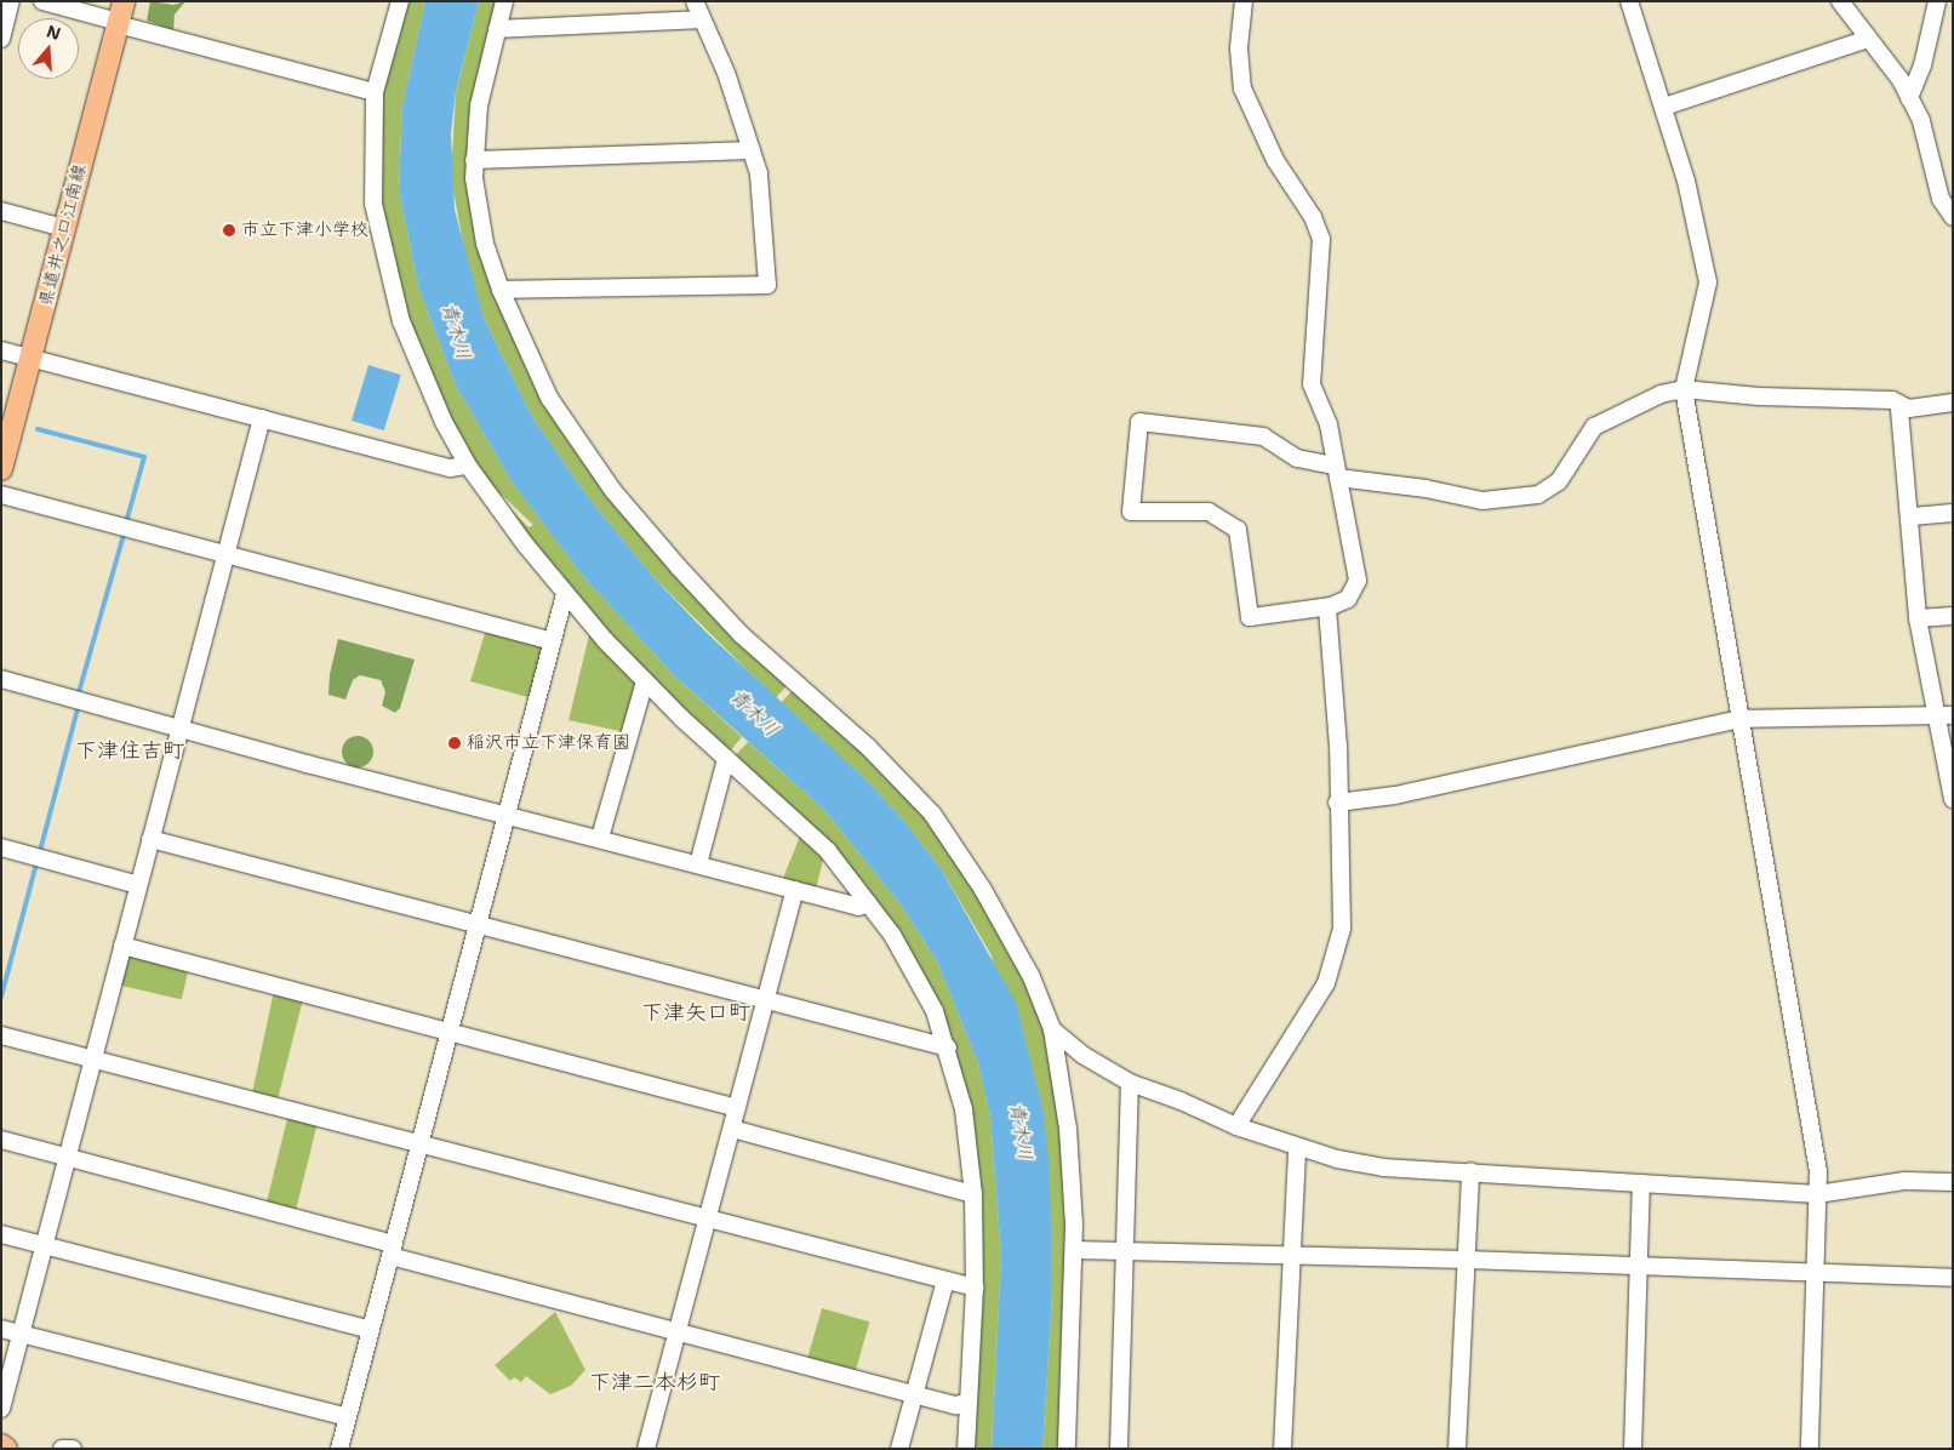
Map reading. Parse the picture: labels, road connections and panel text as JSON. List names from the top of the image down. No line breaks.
{"streets":{"main road":["県道井之口江南線"]},"districts":["下津住吉町","下津矢口町","下津二本杉町"],"water":["青木川"],"places":["市立下津小学校","稲沢市立下津保育園"],"north":"top"}
